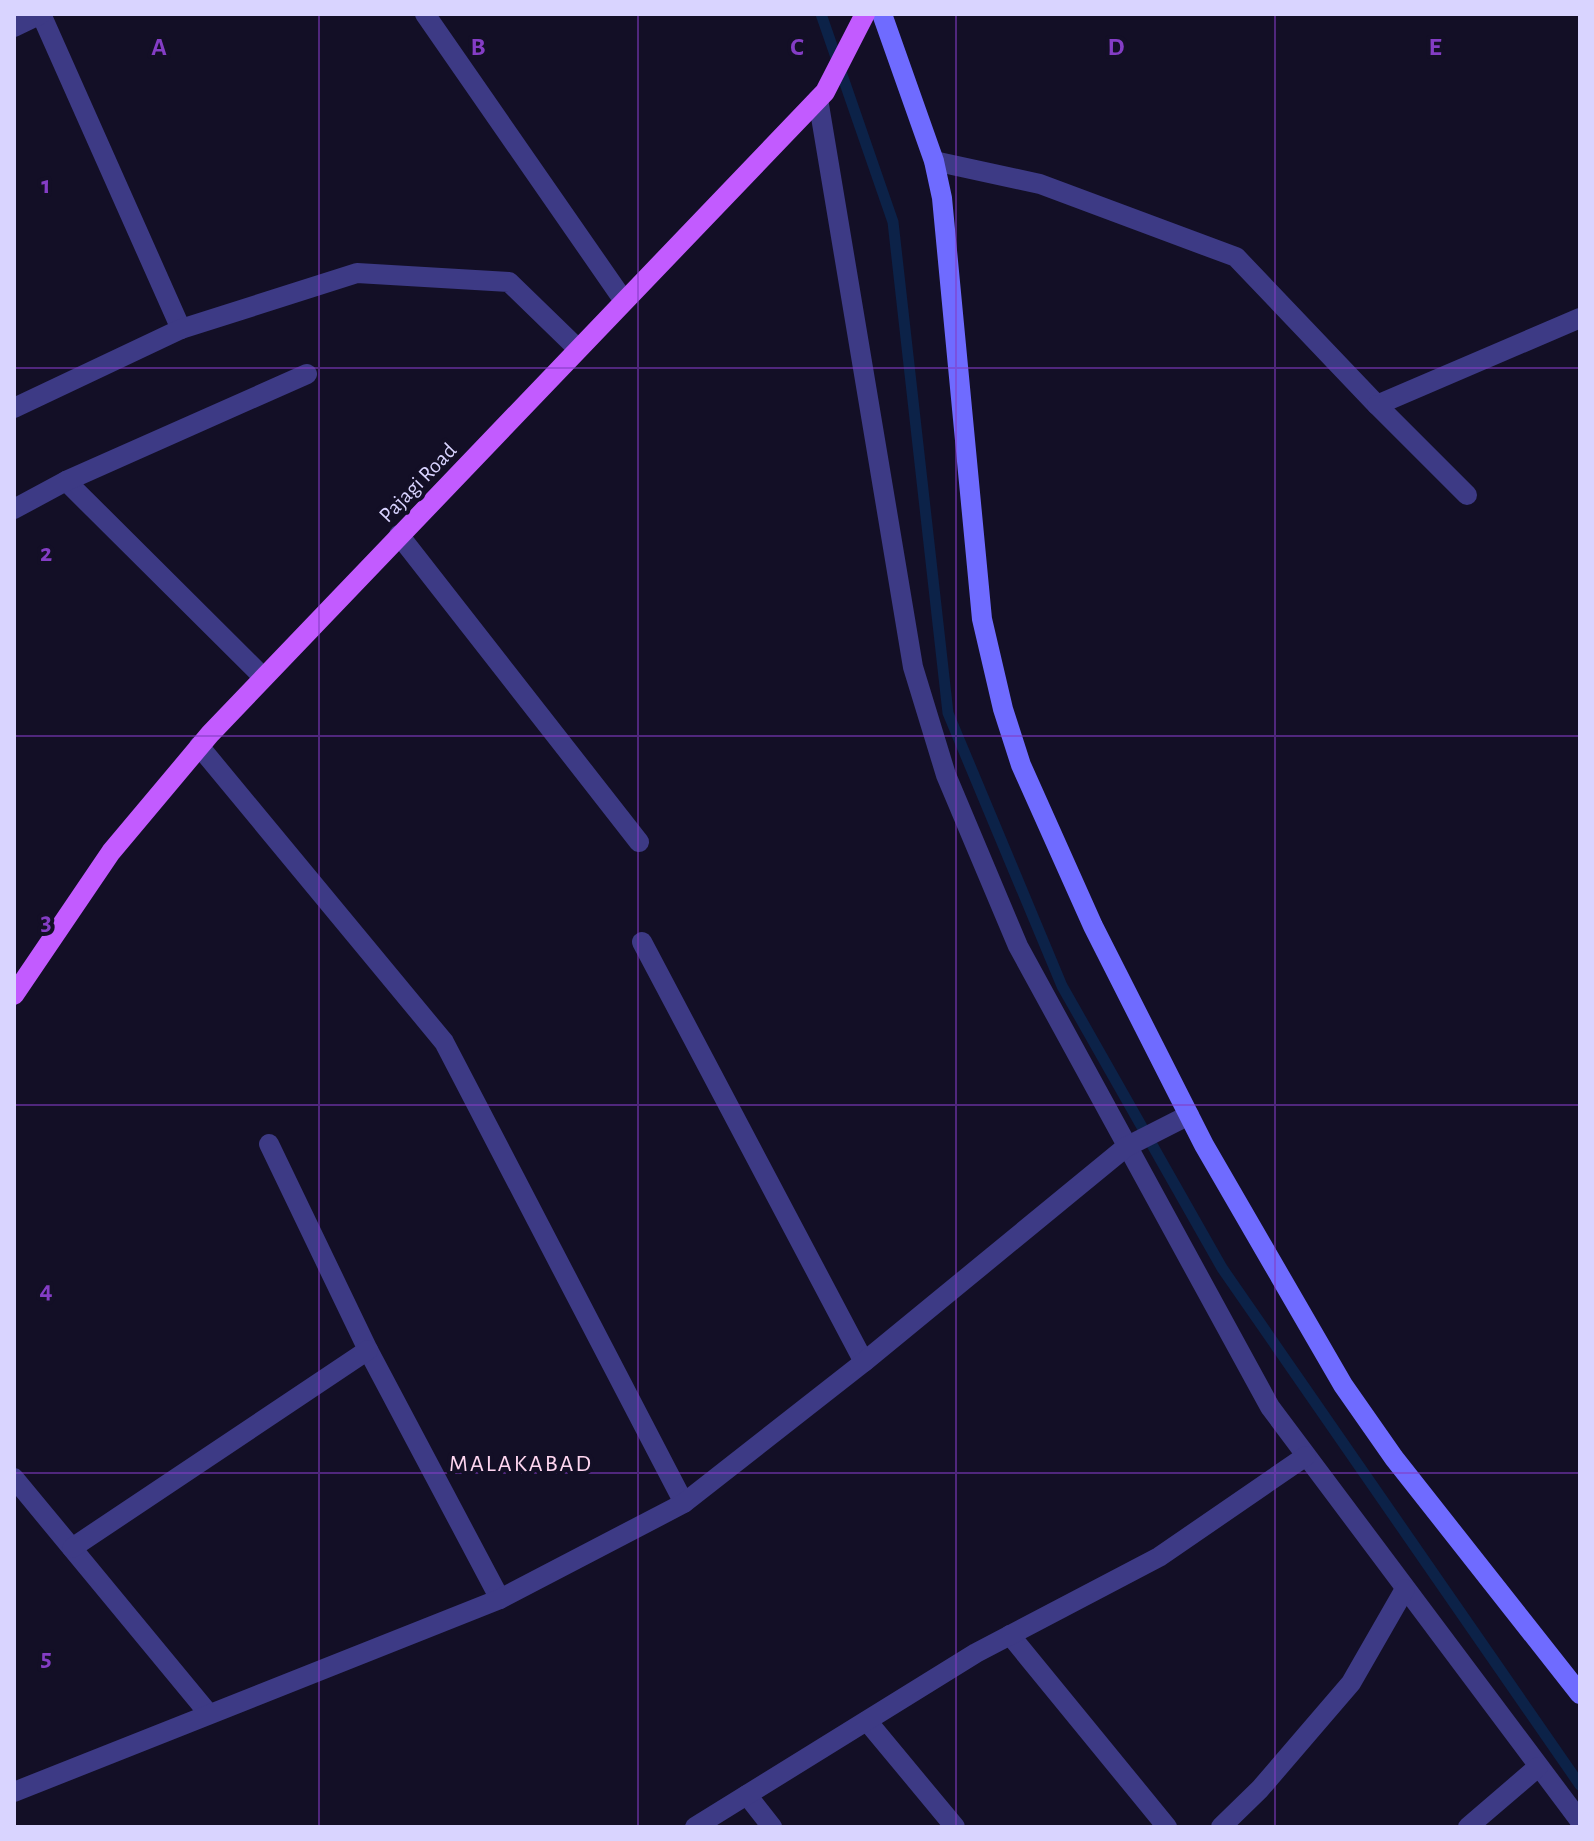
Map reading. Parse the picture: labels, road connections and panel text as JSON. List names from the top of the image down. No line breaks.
{"streets":{"main road":["Pajagi Road"]},"districts":["MALAKABAD"],"grid":{"columns":["A","B","C","D","E"],"rows":["1","2","3","4","5"]}}
